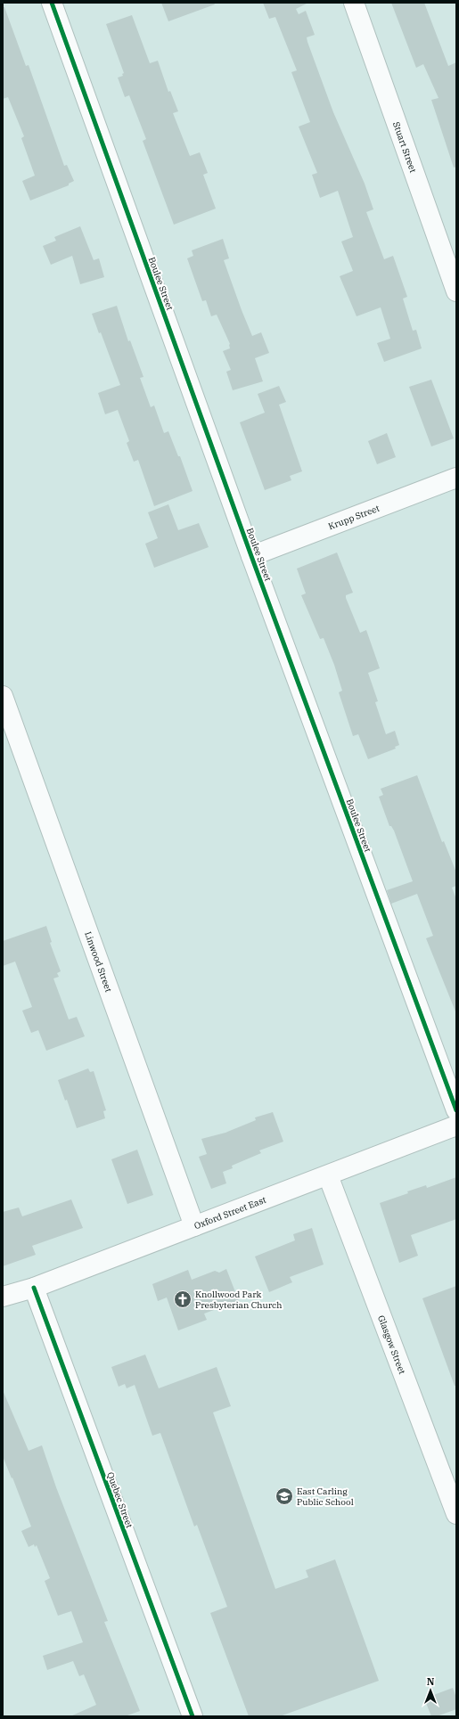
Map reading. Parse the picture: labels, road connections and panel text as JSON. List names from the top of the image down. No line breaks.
{"streets":{"street":["Stuart Street","Boulee Street","Krupp Street","Linwood Street","Oxford Street East","Glasgow Street","Quebec Street"]},"crossings":[["Boulee Street","Krupp Street"],["Linwood Street","Oxford Street East"],["Oxford Street East","Glasgow Street"],["Oxford Street East","Quebec Street"]],"places":{"church":["Knollwood Park Presbyterian Church"],"school or university":["East Carling Public School"]},"north":"top"}
